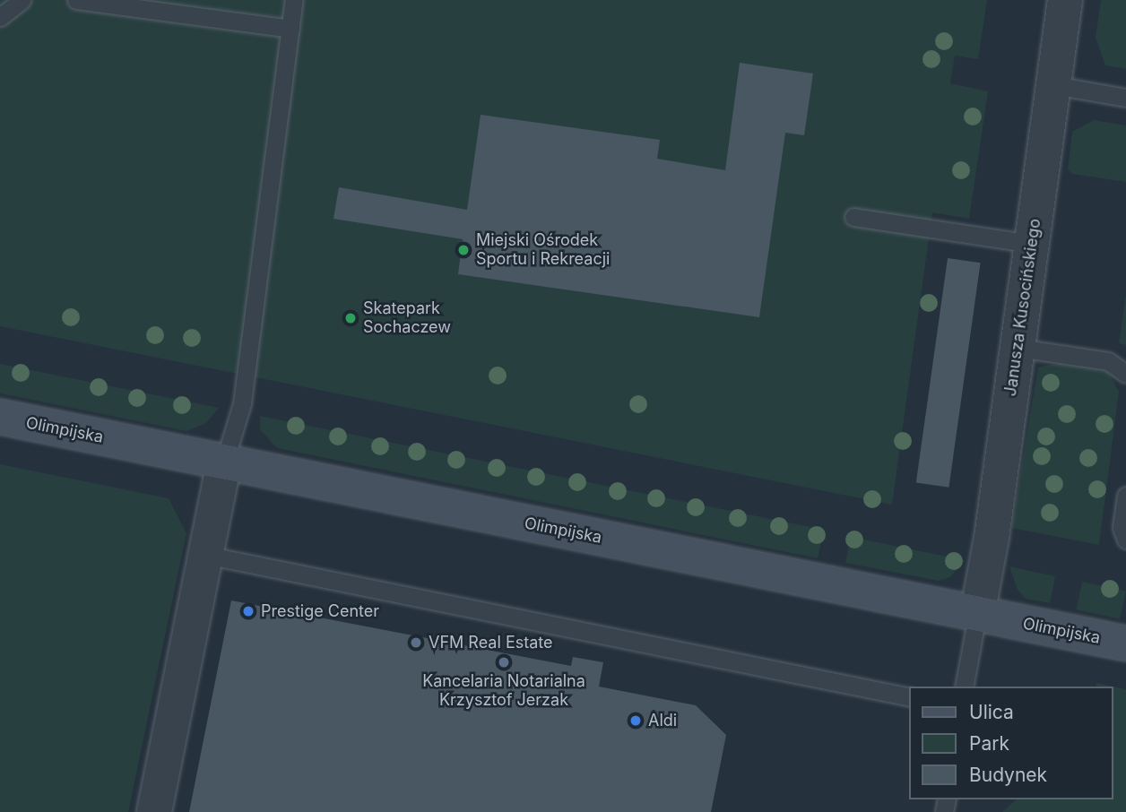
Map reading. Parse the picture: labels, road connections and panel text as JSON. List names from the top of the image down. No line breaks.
{"streets":{"street":["Janusza Kusocińskiego","Olimpijska"]},"crossings":[["Janusza Kusocińskiego","Olimpijska"]],"places":["Miejski Ośrodek Sportu i Rekreacji","Skatepark Sochaczew","Prestige Center","VFM Real Estate","Kancelaria Notarialna Krzysztof Jerzak","Aldi"],"legend":["Ulica","Park","Budynek"]}
